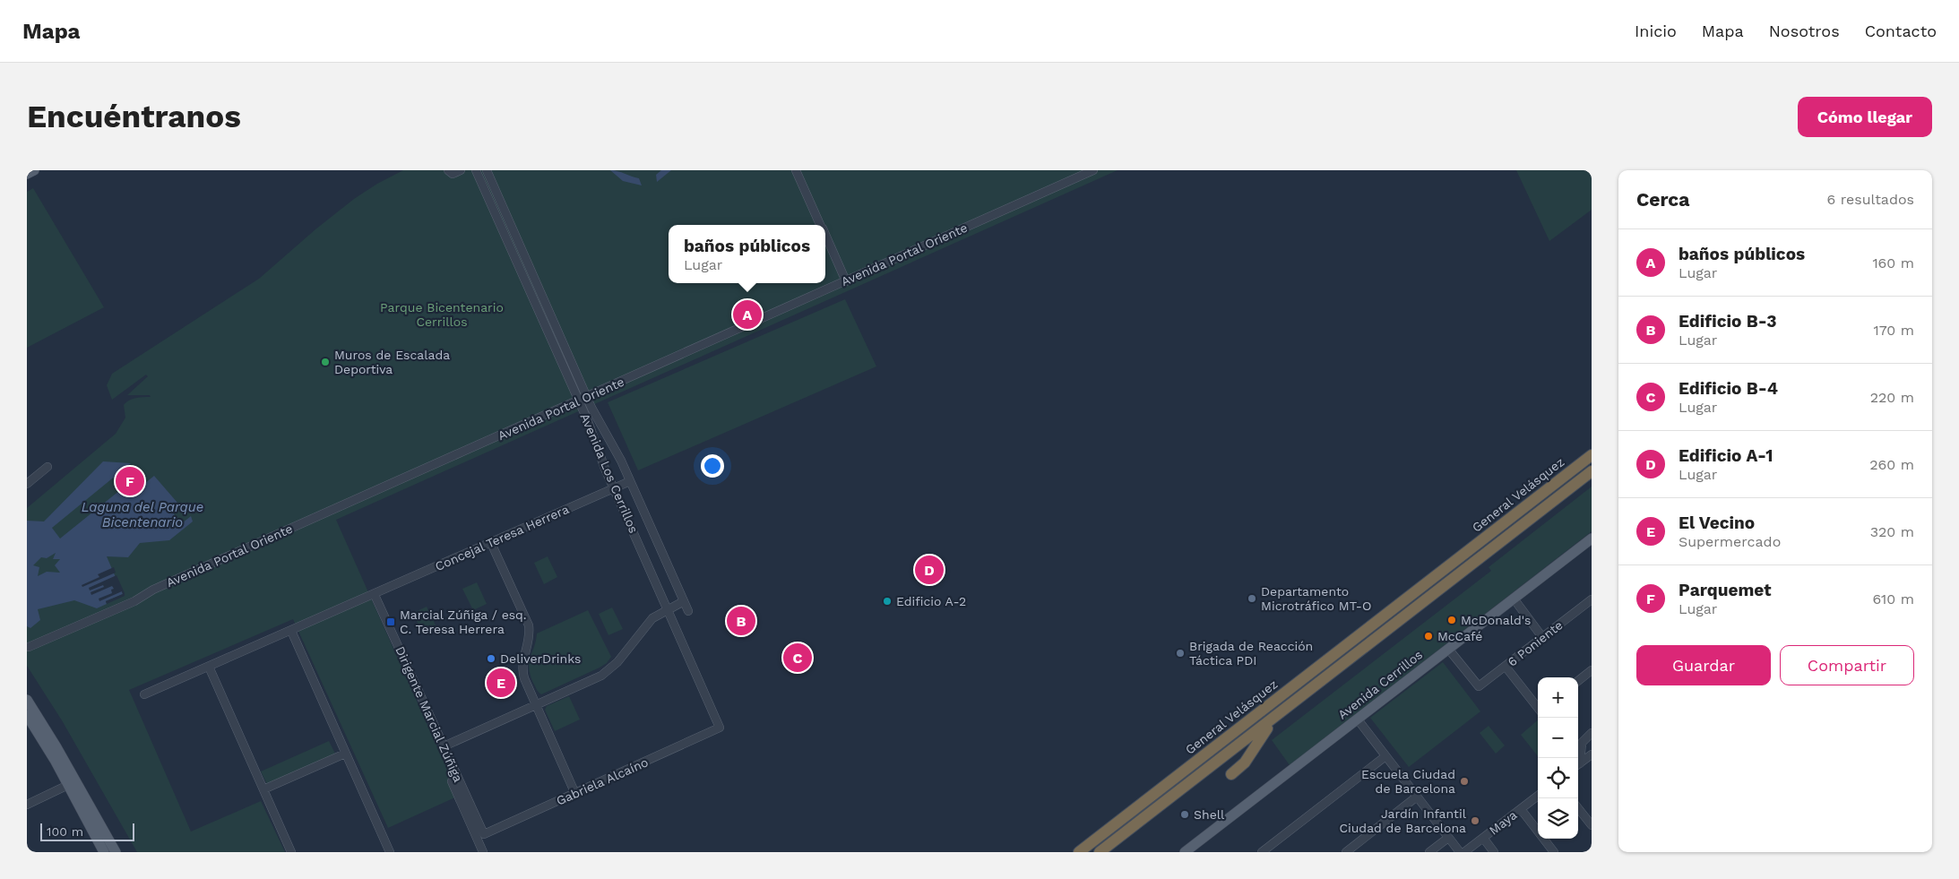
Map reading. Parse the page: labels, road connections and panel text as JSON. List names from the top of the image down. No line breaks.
{"streets":{"highway":["General Velásquez"],"main road":["Avenida Cerrillos"],"street":["Avenida Portal Oriente","Avenida Los Cerrillos","Concejal Teresa Herrera","6 Poniente","Dirigente Marcial Zúñiga","Gabriela Alcaíno","Maya"]},"crossings":[["Avenida Portal Oriente","Avenida Los Cerrillos"],["Avenida Los Cerrillos","Concejal Teresa Herrera"],["Avenida Los Cerrillos","Gabriela Alcaíno"],["Concejal Teresa Herrera","Dirigente Marcial Zúñiga"],["6 Poniente","Avenida Cerrillos"],["Dirigente Marcial Zúñiga","Gabriela Alcaíno"]],"water":["Laguna del Parque Bicentenario"],"parks":["Parque Bicentenario Cerrillos"],"places":{"other":["Muros de Escalada Deportiva","Departamento Microtráfico MT-O","Edificio A-2","McDonald's","McCafé","Brigada de Reacción Táctica PDI","DeliverDrinks","Escuela Ciudad de Barcelona","Shell","Jardín Infantil Ciudad de Barcelona"],"transit":["Marcial Zúñiga / esq. C. Teresa Herrera"]},"scale_bar":"100 m","page":{"header":"Mapa","nav":["Inicio","Mapa","Nosotros","Contacto"],"buttons":["Cómo llegar",["Guardar","Compartir"]],"title":"Encuéntranos","heading":["Cerca","6 resultados"],"popup":["baños públicos","Lugar"],"list":[{"mark":"A","name":"baños públicos","note":"Lugar","value":"160 m"},{"mark":"B","name":"Edificio B-3","note":"Lugar","value":"170 m"},{"mark":"C","name":"Edificio B-4","note":"Lugar","value":"220 m"},{"mark":"D","name":"Edificio A-1","note":"Lugar","value":"260 m"},{"mark":"E","name":"El Vecino","note":"Supermercado","value":"320 m"},{"mark":"F","name":"Parquemet","note":"Lugar","value":"610 m"}],"pins":["A","F","D","B","C","E"],"map_buttons":["+","−"],"scale":"100 m"}}
